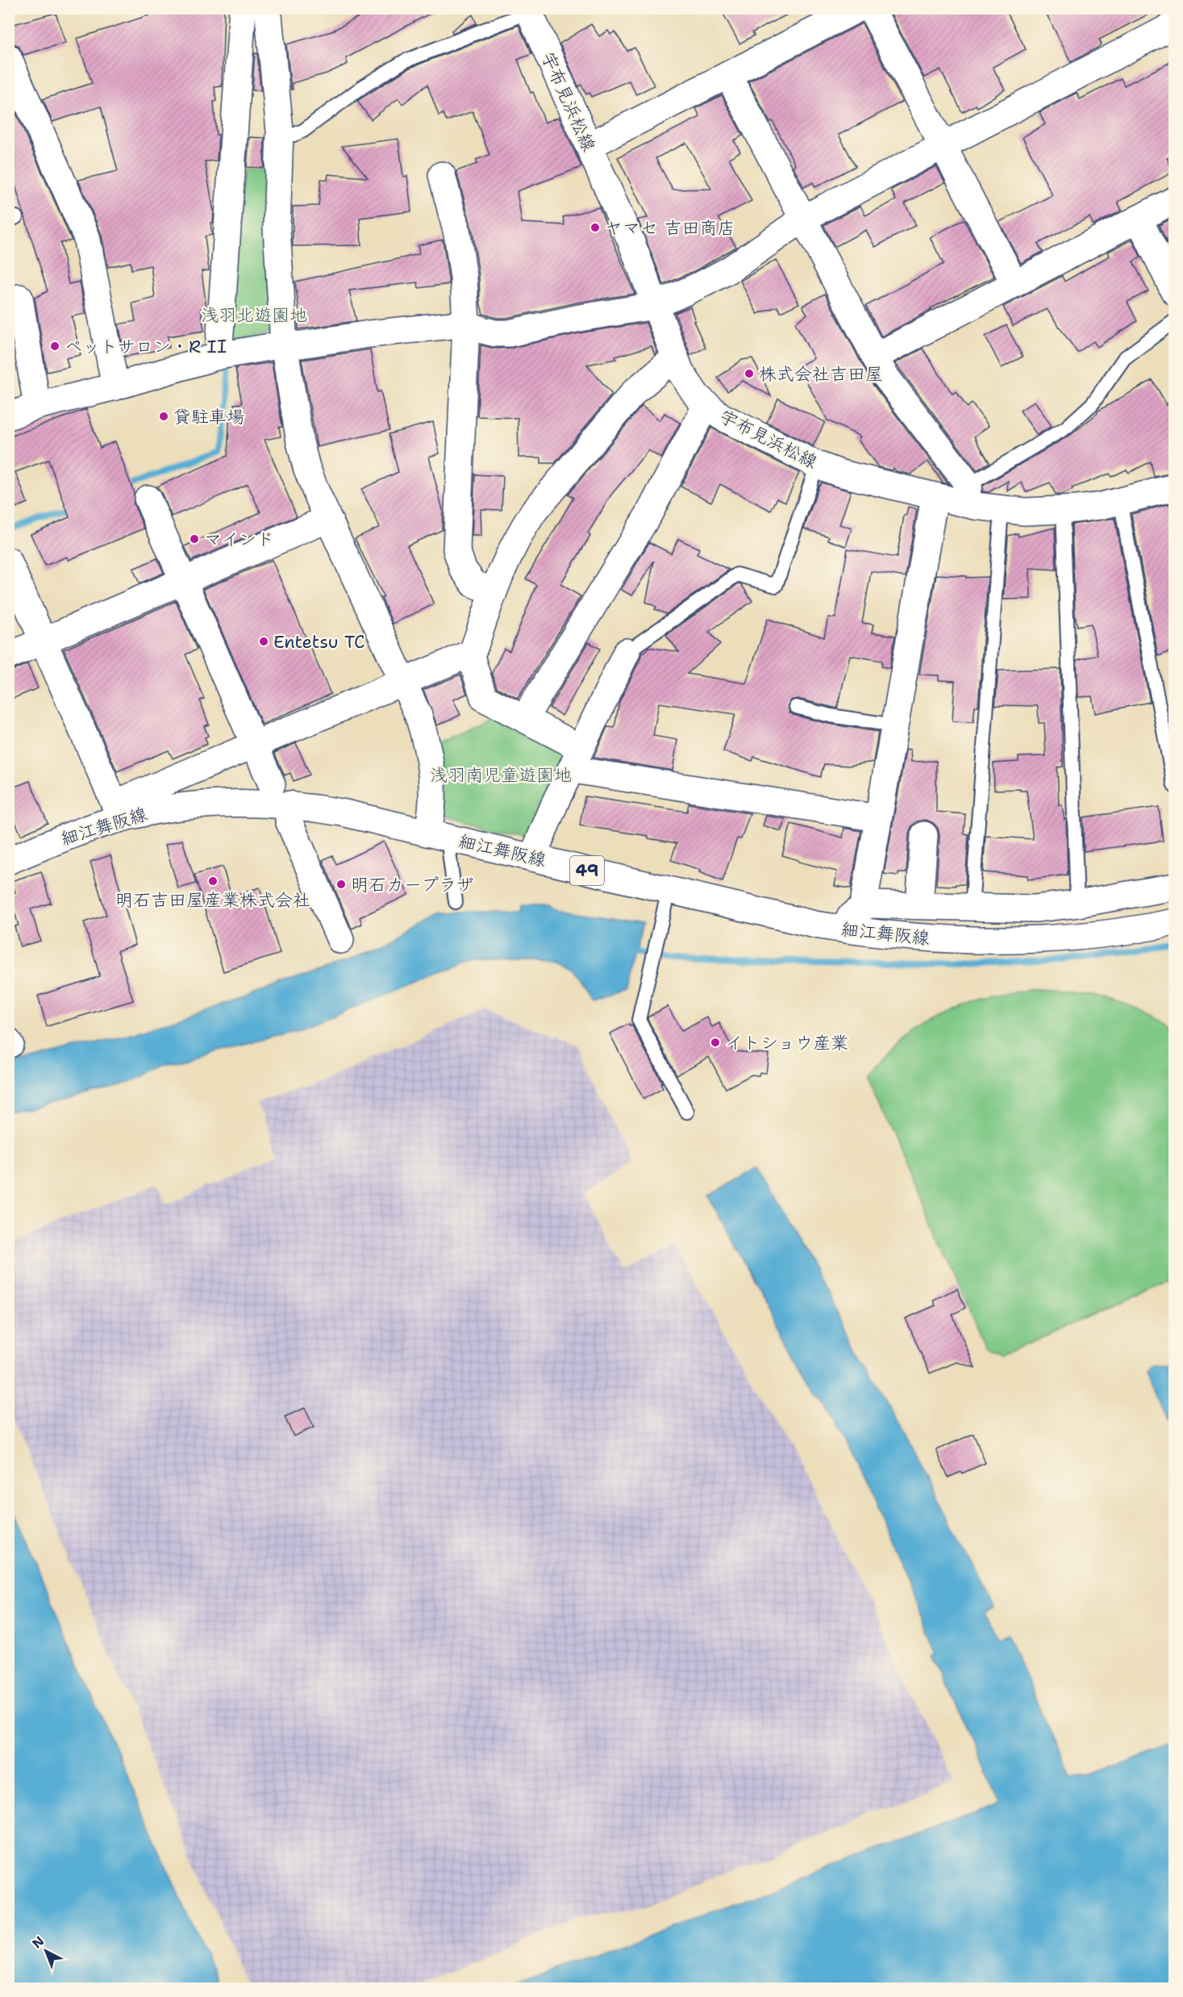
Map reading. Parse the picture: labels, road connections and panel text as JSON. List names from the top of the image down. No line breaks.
{"streets":{"street":["宇布見浜松線","細江舞阪線","49"]},"parks":["浅羽北遊園地","浅羽南児童遊園地"],"places":["ヤマセ 吉田商店","ペットサロン・R II","株式会社吉田屋","貸駐車場","マインド","Entetsu TC","明石吉田屋産業株式会社","明石カープラザ","イトショウ産業"],"north":"top left"}
